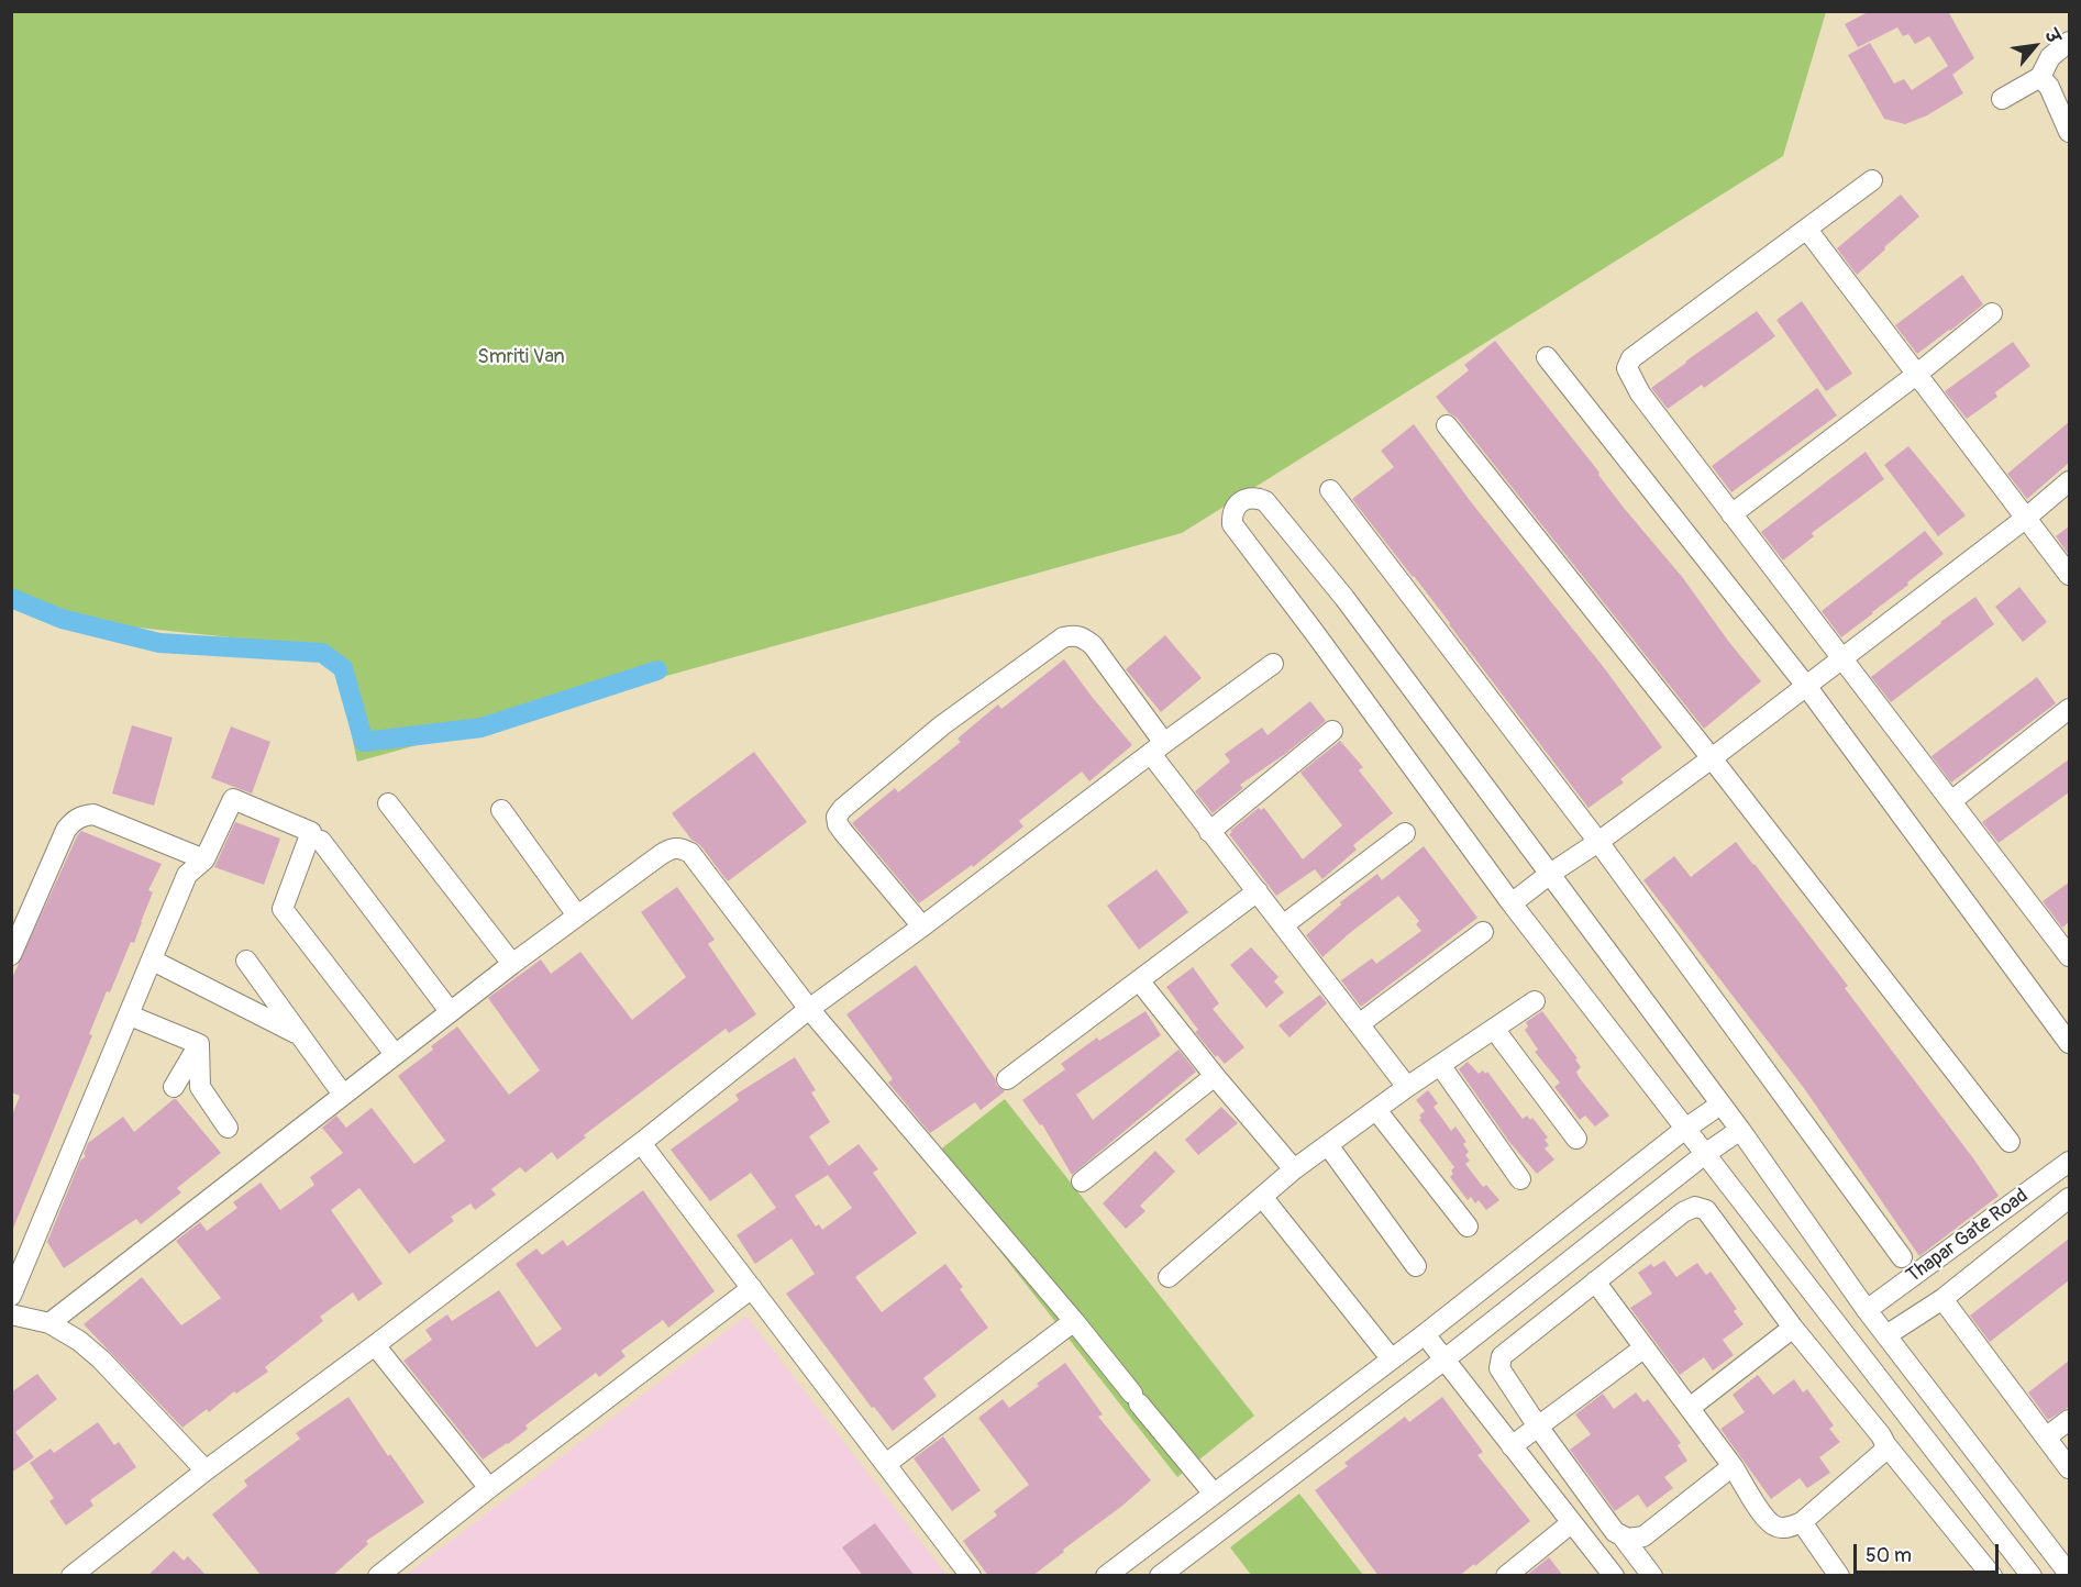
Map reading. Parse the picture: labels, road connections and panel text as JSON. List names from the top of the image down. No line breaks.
{"streets":{"street":["Thapar Gate Road"]},"parks":["Smriti Van"],"scale_bar":"50 m","north":"top right"}
